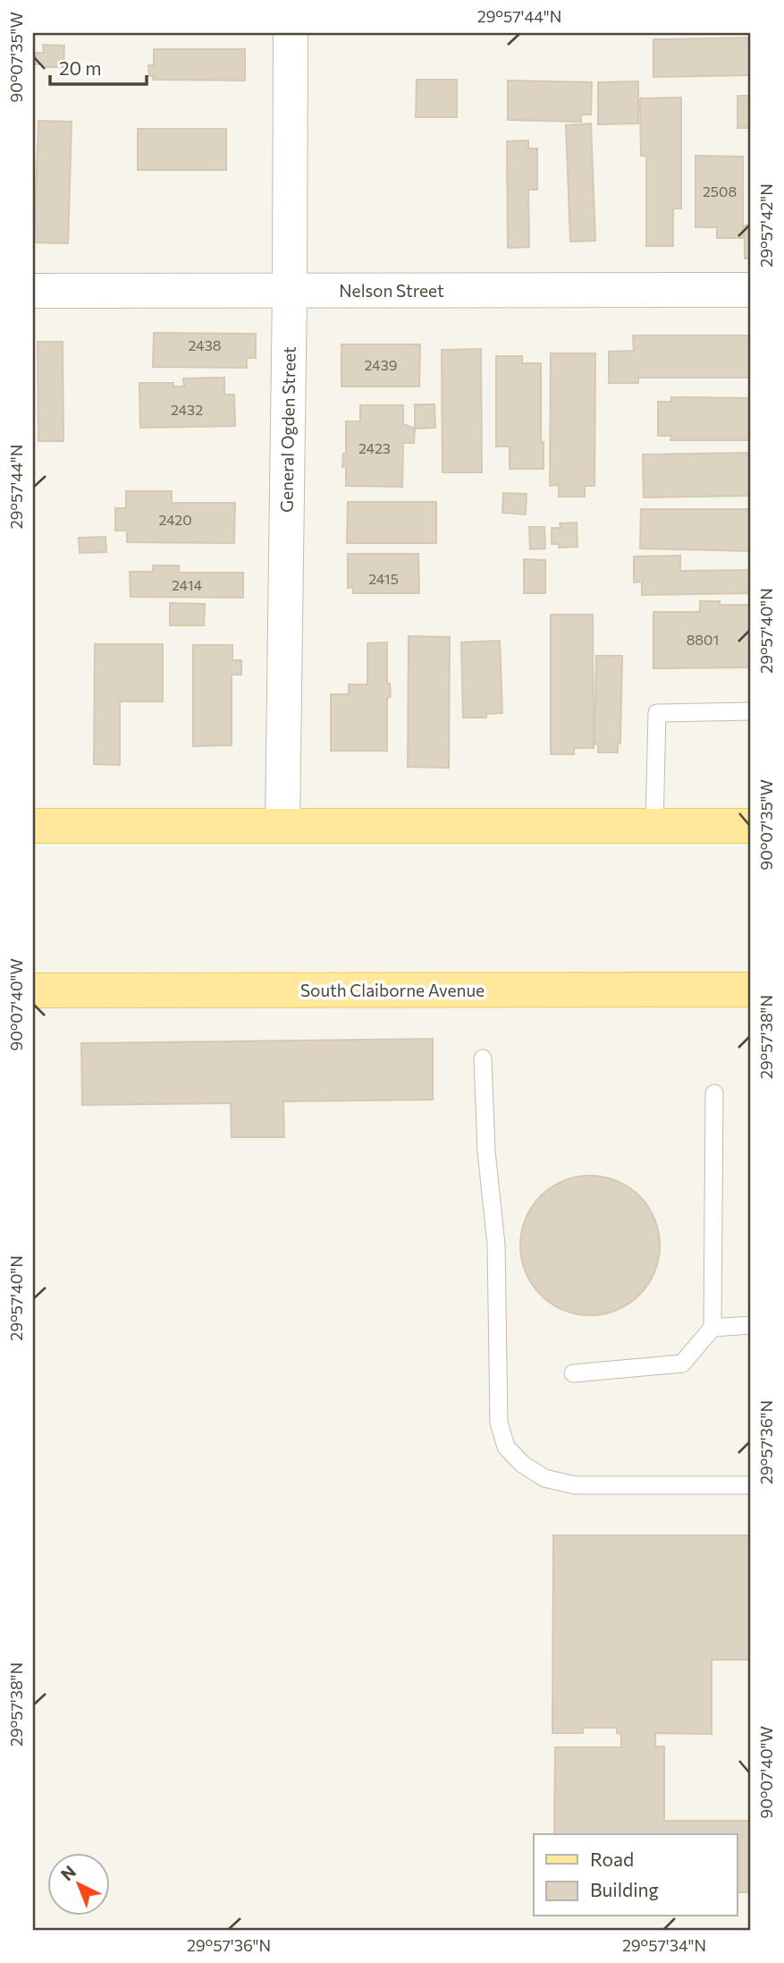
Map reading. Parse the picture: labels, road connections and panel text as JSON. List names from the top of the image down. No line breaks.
{"streets":{"main road":["South Claiborne Avenue"],"street":["Nelson Street","General Ogden Street"]},"crossings":[["Nelson Street","General Ogden Street"]],"house_numbers":["2508","2438","2439","2432","2423","2420","2415","2414","8801"],"legend":["Road","Building"],"scale_bar":"20 m","north":"top left","coordinates":["29°57'44\"N","90°07'35\"W","29°57'42\"N","29°57'40\"N","90°07'40\"W","29°57'38\"N","29°57'36\"N","29°57'34\"N"]}
